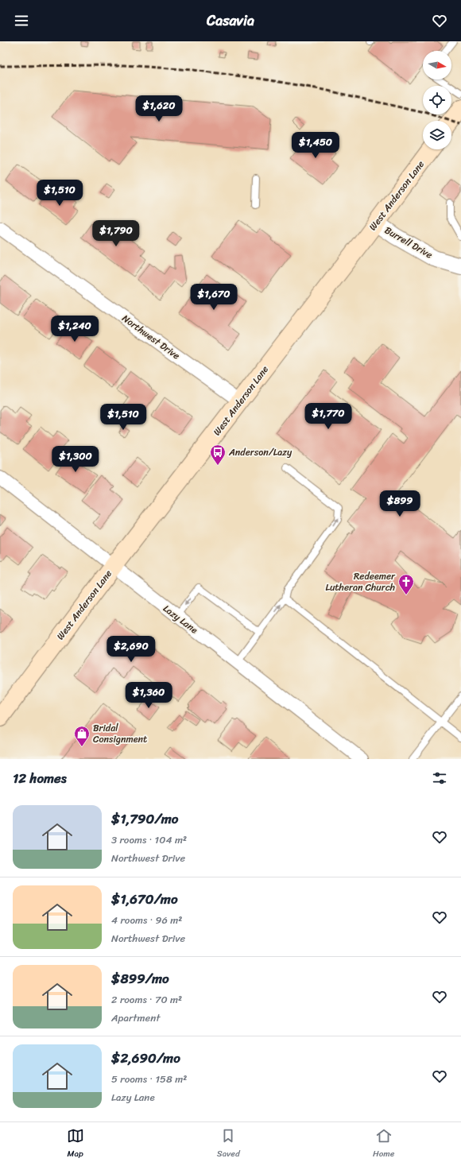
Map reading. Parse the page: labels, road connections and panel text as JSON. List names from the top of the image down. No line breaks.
{"streets":{"main road":["West Anderson Lane"],"street":["Burrell Drive","Northwest Drive","Lazy Lane"]},"crossings":[["West Anderson Lane","Burrell Drive"],["West Anderson Lane","Northwest Drive"],["West Anderson Lane","Lazy Lane"]],"places":{"bus stop":["Anderson/Lazy"],"church":["Redeemer Lutheran Church"],"shop":["Bridal Consignment"]},"north":"right","page":{"header":"Casavia","price":["$1,620","$1,450","$1,510","$1,790","$1,670","$1,240","$1,770","$1,510","$1,300","$899","$2,690","$1,360"],"heading":"12 homes","list":[{"name":"$1,790/mo","note":"3 rooms · 104 m² · Northwest Drive"},{"name":"$1,670/mo","note":"4 rooms · 96 m² · Northwest Drive"},{"name":"$899/mo","note":"2 rooms · 70 m² · Apartment"},{"name":"$2,690/mo","note":"5 rooms · 158 m² · Lazy Lane"}],"tabs":["Map","Saved","Home"]}}
